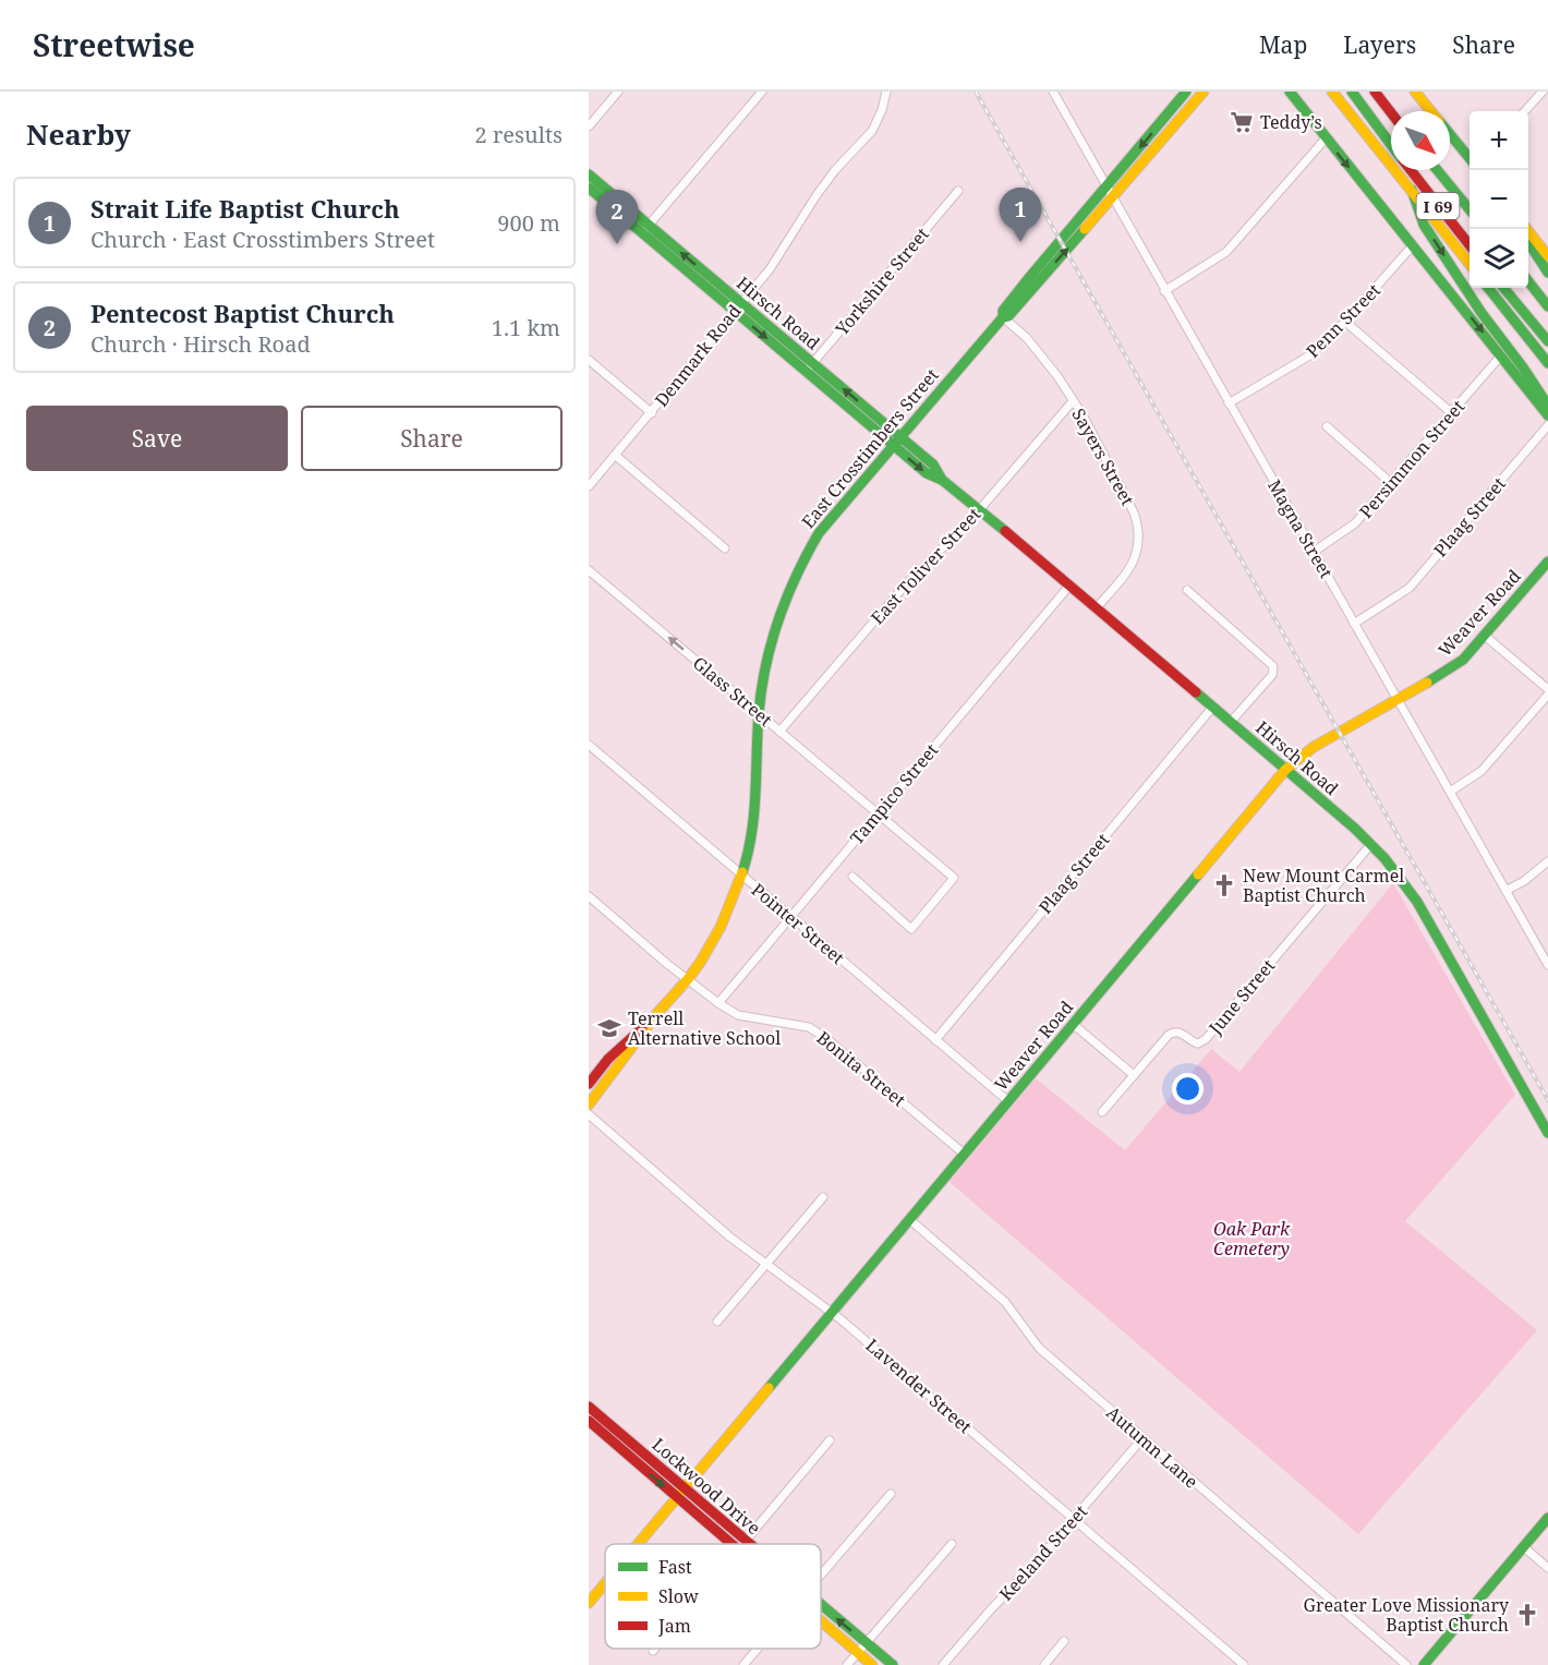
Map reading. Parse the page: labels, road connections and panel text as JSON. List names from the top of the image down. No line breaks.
{"streets":{"main road":["I 69","Hirsch Road","East Crosstimbers Street","Weaver Road","Lockwood Drive"],"street":["Yorkshire Street","Penn Street","Denmark Road","Sayers Street","Persimmon Street","Plaag Street","Magna Street","East Toliver Street","Glass Street","Tampico Street","Pointer Street","June Street","Bonita Street","Lavender Street","Autumn Lane","Keeland Street"]},"crossings":[["Yorkshire Street","Hirsch Road"],["Hirsch Road","Denmark Road"],["Hirsch Road","East Crosstimbers Street"],["Hirsch Road","Sayers Street"],["Hirsch Road","Plaag Street"],["Hirsch Road","East Toliver Street"],["Hirsch Road","Weaver Road"],["Hirsch Road","Tampico Street"],["Hirsch Road","June Street"],["Penn Street","Magna Street"],["East Crosstimbers Street","Sayers Street"],["East Crosstimbers Street","Magna Street"],["East Crosstimbers Street","Glass Street"],["East Crosstimbers Street","Pointer Street"],["East Crosstimbers Street","Bonita Street"],["Sayers Street","East Toliver Street"],["Persimmon Street","Magna Street"],["Plaag Street","Magna Street"],["Plaag Street","Pointer Street"],["Magna Street","Weaver Road"],["East Toliver Street","Glass Street"],["Weaver Road","Pointer Street"],["Weaver Road","Bonita Street"],["Weaver Road","Lavender Street"],["Weaver Road","Autumn Lane"],["Weaver Road","Lockwood Drive"],["Glass Street","Tampico Street"],["Tampico Street","Pointer Street"],["Tampico Street","Bonita Street"],["Lavender Street","Keeland Street"],["Autumn Lane","Keeland Street"]],"one_way":["Glass Street"],"parks":["Oak Park Cemetery"],"places":{"supermarket":["Teddy’s"],"church":["New Mount Carmel Baptist Church","Greater Love Missionary Baptist Church"],"school or university":["Terrell Alternative School"]},"legend":["Fast","Slow","Jam"],"north":"bottom right","page":{"header":"Streetwise","nav":["Map","Layers","Share"],"heading":["Nearby","2 results"],"map_buttons":["+","−"],"list":[{"mark":"1","name":"Strait Life Baptist Church","note":"Church · East Crosstimbers Street","value":"900 m"},{"mark":"2","name":"Pentecost Baptist Church","note":"Church · Hirsch Road","value":"1.1 km"}],"pins":["1","2"],"buttons":["Save","Share"]}}
